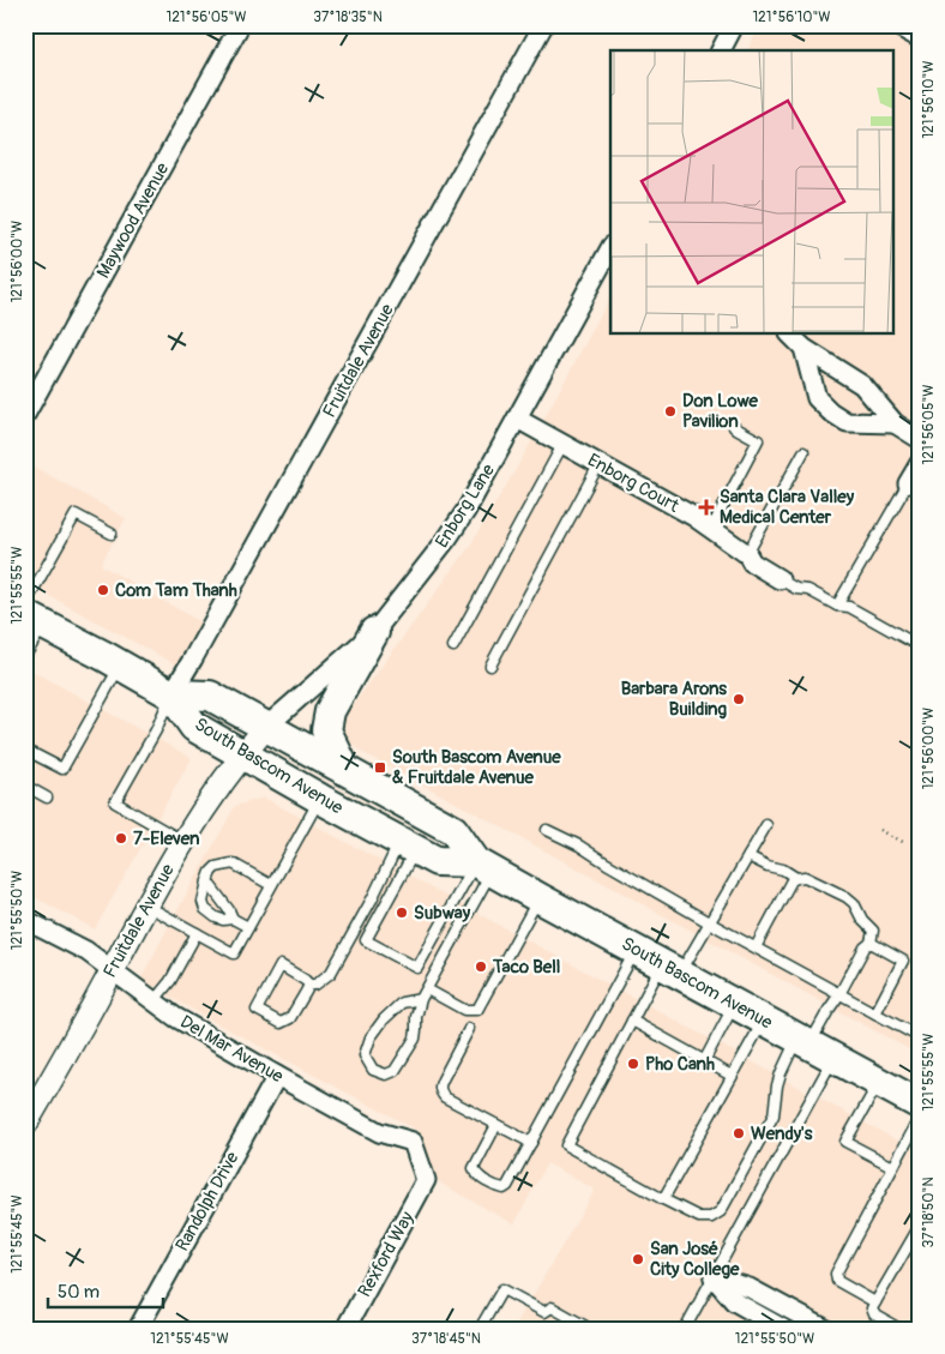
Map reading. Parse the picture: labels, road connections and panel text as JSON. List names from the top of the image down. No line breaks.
{"streets":{"main road":["South Bascom Avenue"],"street":["Maywood Avenue","Fruitdale Avenue","Enborg Court","Enborg Lane","Del Mar Avenue","Randolph Drive","Rexford Way"]},"crossings":[["Fruitdale Avenue","Enborg Lane"],["Fruitdale Avenue","South Bascom Avenue"],["Fruitdale Avenue","Del Mar Avenue"],["Enborg Court","Enborg Lane"],["Enborg Lane","South Bascom Avenue"],["Del Mar Avenue","Randolph Drive"],["Del Mar Avenue","Rexford Way"]],"places":{"other":["Don Lowe Pavilion","Com Tam Thanh","Barbara Arons Building","7-Eleven","Subway","Taco Bell","Pho Canh","Wendy's","San José City College"],"health":["Santa Clara Valley Medical Center"],"transit":["South Bascom Avenue & Fruitdale Avenue"]},"scale_bar":"50 m","coordinates":["121°56'05\"W","37°18'35\"N","121°56'10\"W","121°56'00\"W","121°55'55\"W","121°55'50\"W","37°18'50\"N","121°55'45\"W","37°18'45\"N"]}
